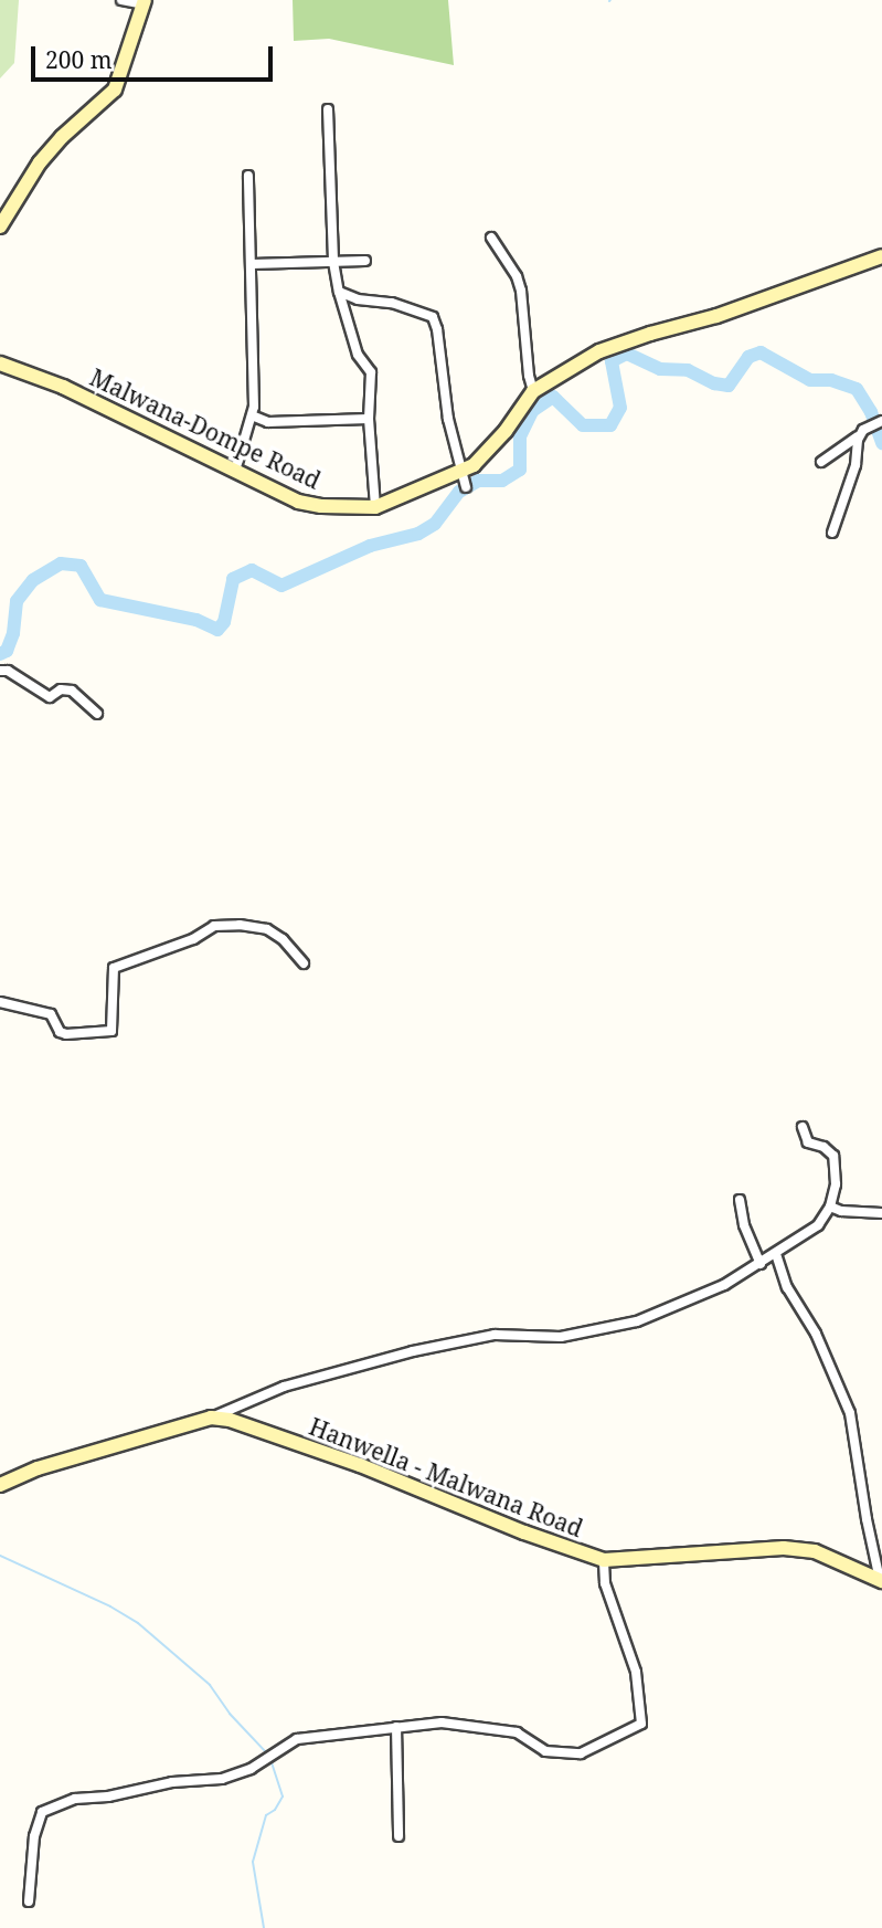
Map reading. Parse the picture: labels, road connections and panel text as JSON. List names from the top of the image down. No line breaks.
{"streets":{"street":["Malwana-Dompe Road","Hanwella - Malwana Road"]},"scale_bar":"200 m"}
